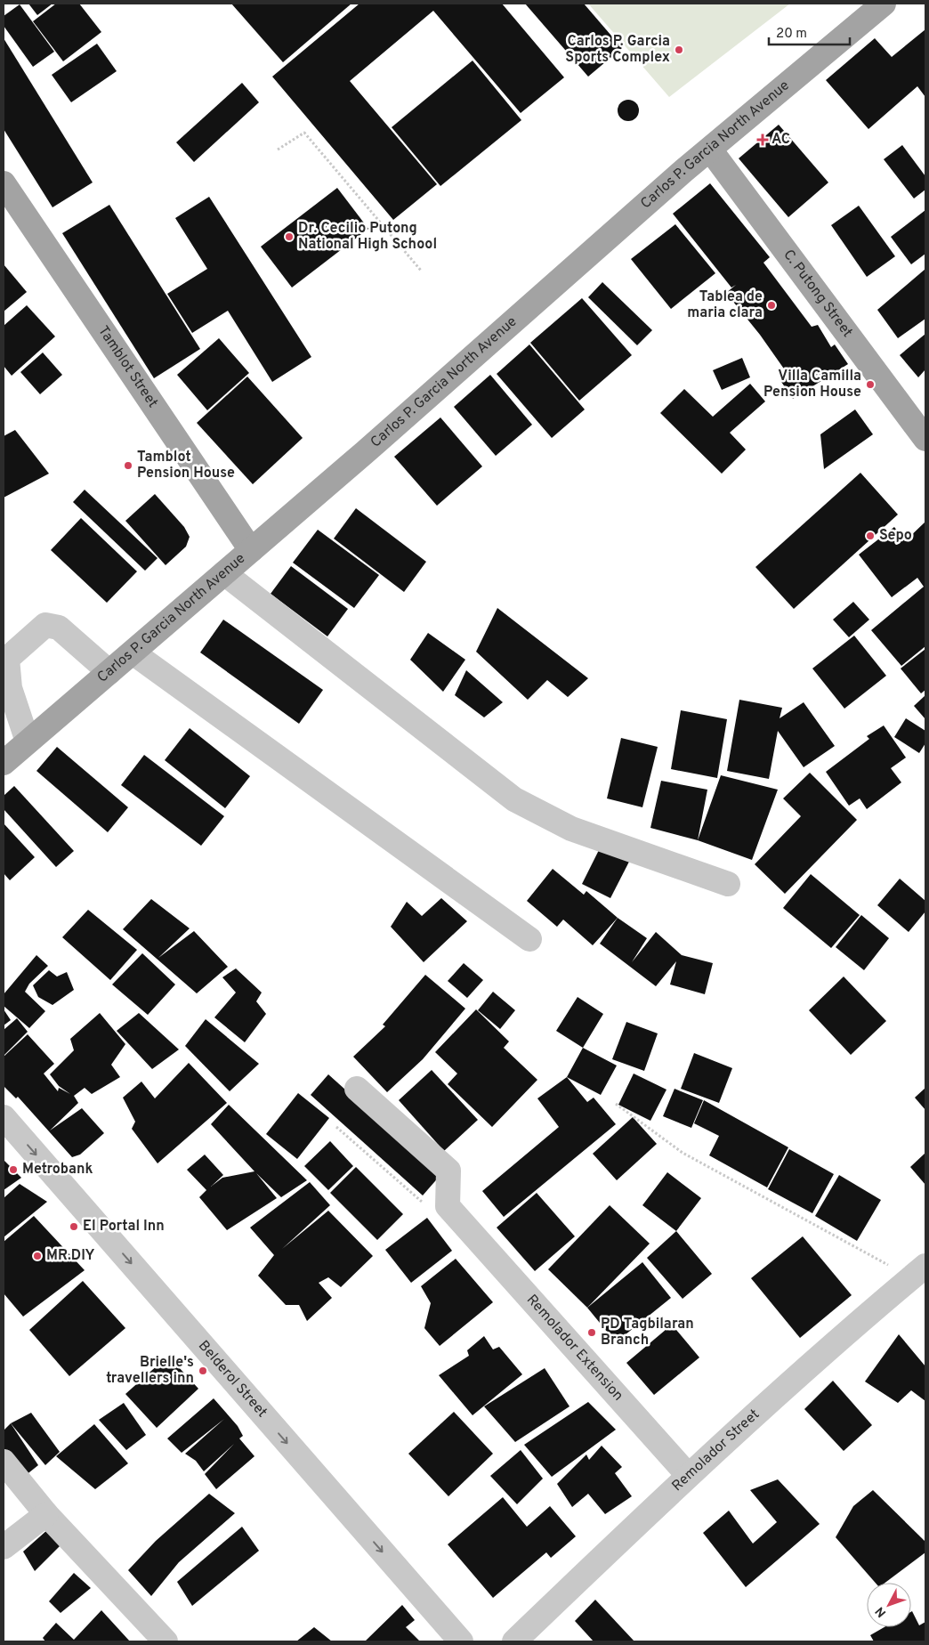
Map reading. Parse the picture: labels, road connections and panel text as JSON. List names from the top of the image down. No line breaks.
{"streets":{"main road":["Carlos P. Garcia North Avenue","C. Putong Street","Tamblot Street"],"street":["Remolador Extension","Belderol Street","Remolador Street"]},"crossings":[["Carlos P. Garcia North Avenue","C. Putong Street"],["Carlos P. Garcia North Avenue","Tamblot Street"],["Remolador Extension","Remolador Street"]],"one_way":["Belderol Street"],"places":{"other":["Carlos P. Garcia Sports Complex","Dr. Cecilio Putong National High School","Tablea de maria clara","Villa Camilla Pension House","Tamblot Pension House","Sepo","Metrobank","El Portal Inn","MR.DIY","PD Tagbilaran Branch","Brielle's travellers inn"],"health":["AC"]},"scale_bar":"20 m","north":"bottom left"}
